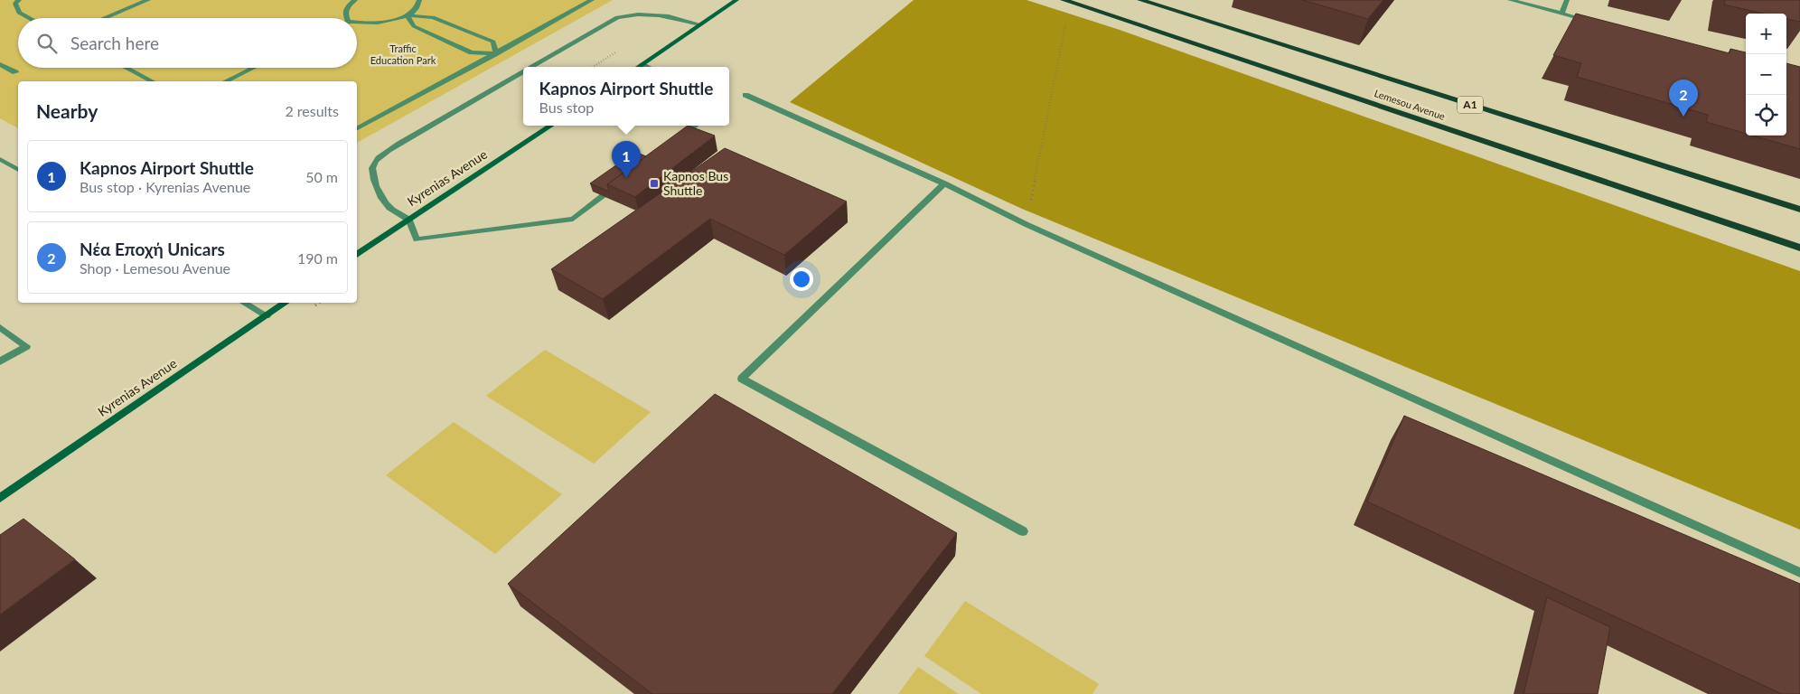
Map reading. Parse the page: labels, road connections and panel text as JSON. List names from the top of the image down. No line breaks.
{"streets":{"main road":["Lemesou Avenue","A1","Kyrenias Avenue"]},"parks":["Traffic Education Park"],"places":{"transit":["Kapnos Bus Shuttle"]},"page":{"map_buttons":["+","−"],"search":"Search here","popup":["Kapnos Airport Shuttle","Bus stop"],"pins":["2","1"],"heading":["Nearby","2 results"],"list":[{"mark":"1","name":"Kapnos Airport Shuttle","note":"Bus stop · Kyrenias Avenue","value":"50 m"},{"mark":"2","name":"Νέα Εποχή Unicars","note":"Shop · Lemesou Avenue","value":"190 m"}]}}
